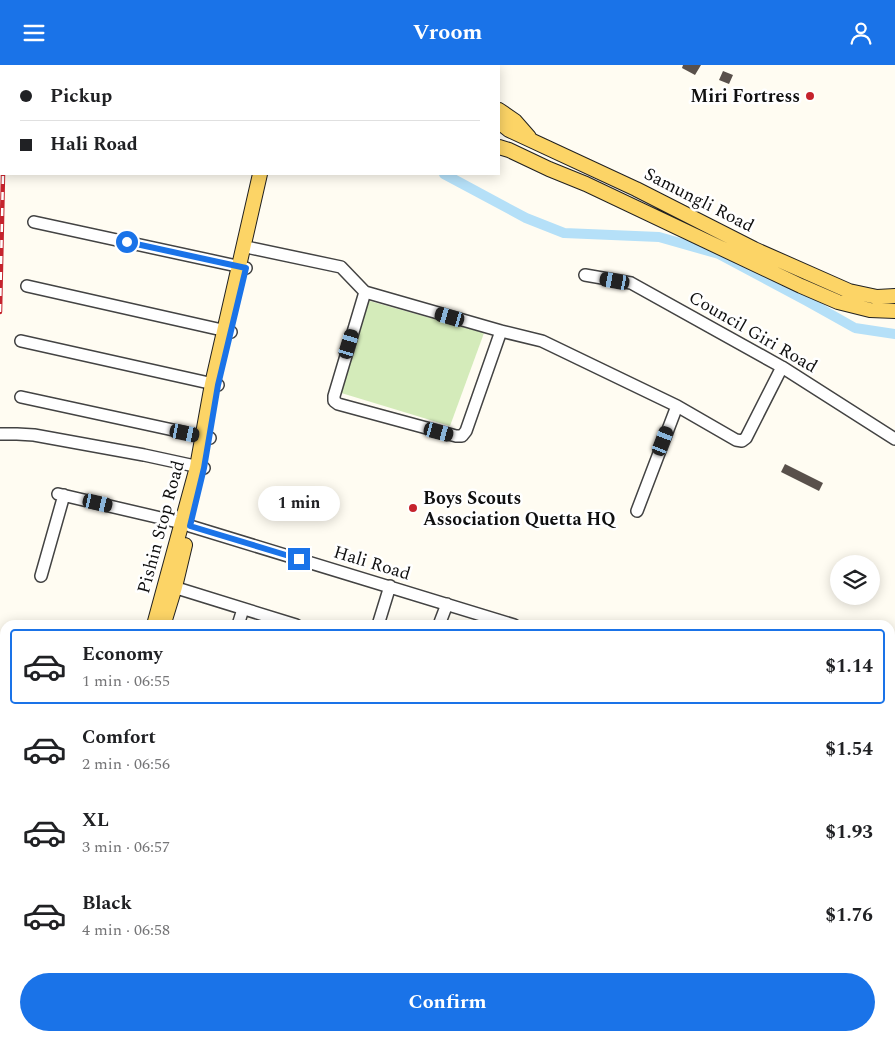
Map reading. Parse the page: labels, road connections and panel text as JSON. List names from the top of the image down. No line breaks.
{"streets":{"main road":["Samungli Road","Pishin Stop Road"],"street":["Council Giri Road","Hali Road"]},"crossings":[["Pishin Stop Road","Hali Road"]],"places":["Miri Fortress","Boys Scouts Association Quetta HQ"],"page":{"header":"Vroom","banner":["Pickup","Hali Road"],"bubble":"1 min","list":[{"name":"Economy","note":"1 min · 06:55","value":"$1.14"},{"name":"Comfort","note":"2 min · 06:56","value":"$1.54"},{"name":"XL","note":"3 min · 06:57","value":"$1.93"},{"name":"Black","note":"4 min · 06:58","value":"$1.76"}],"buttons":"Confirm"}}
